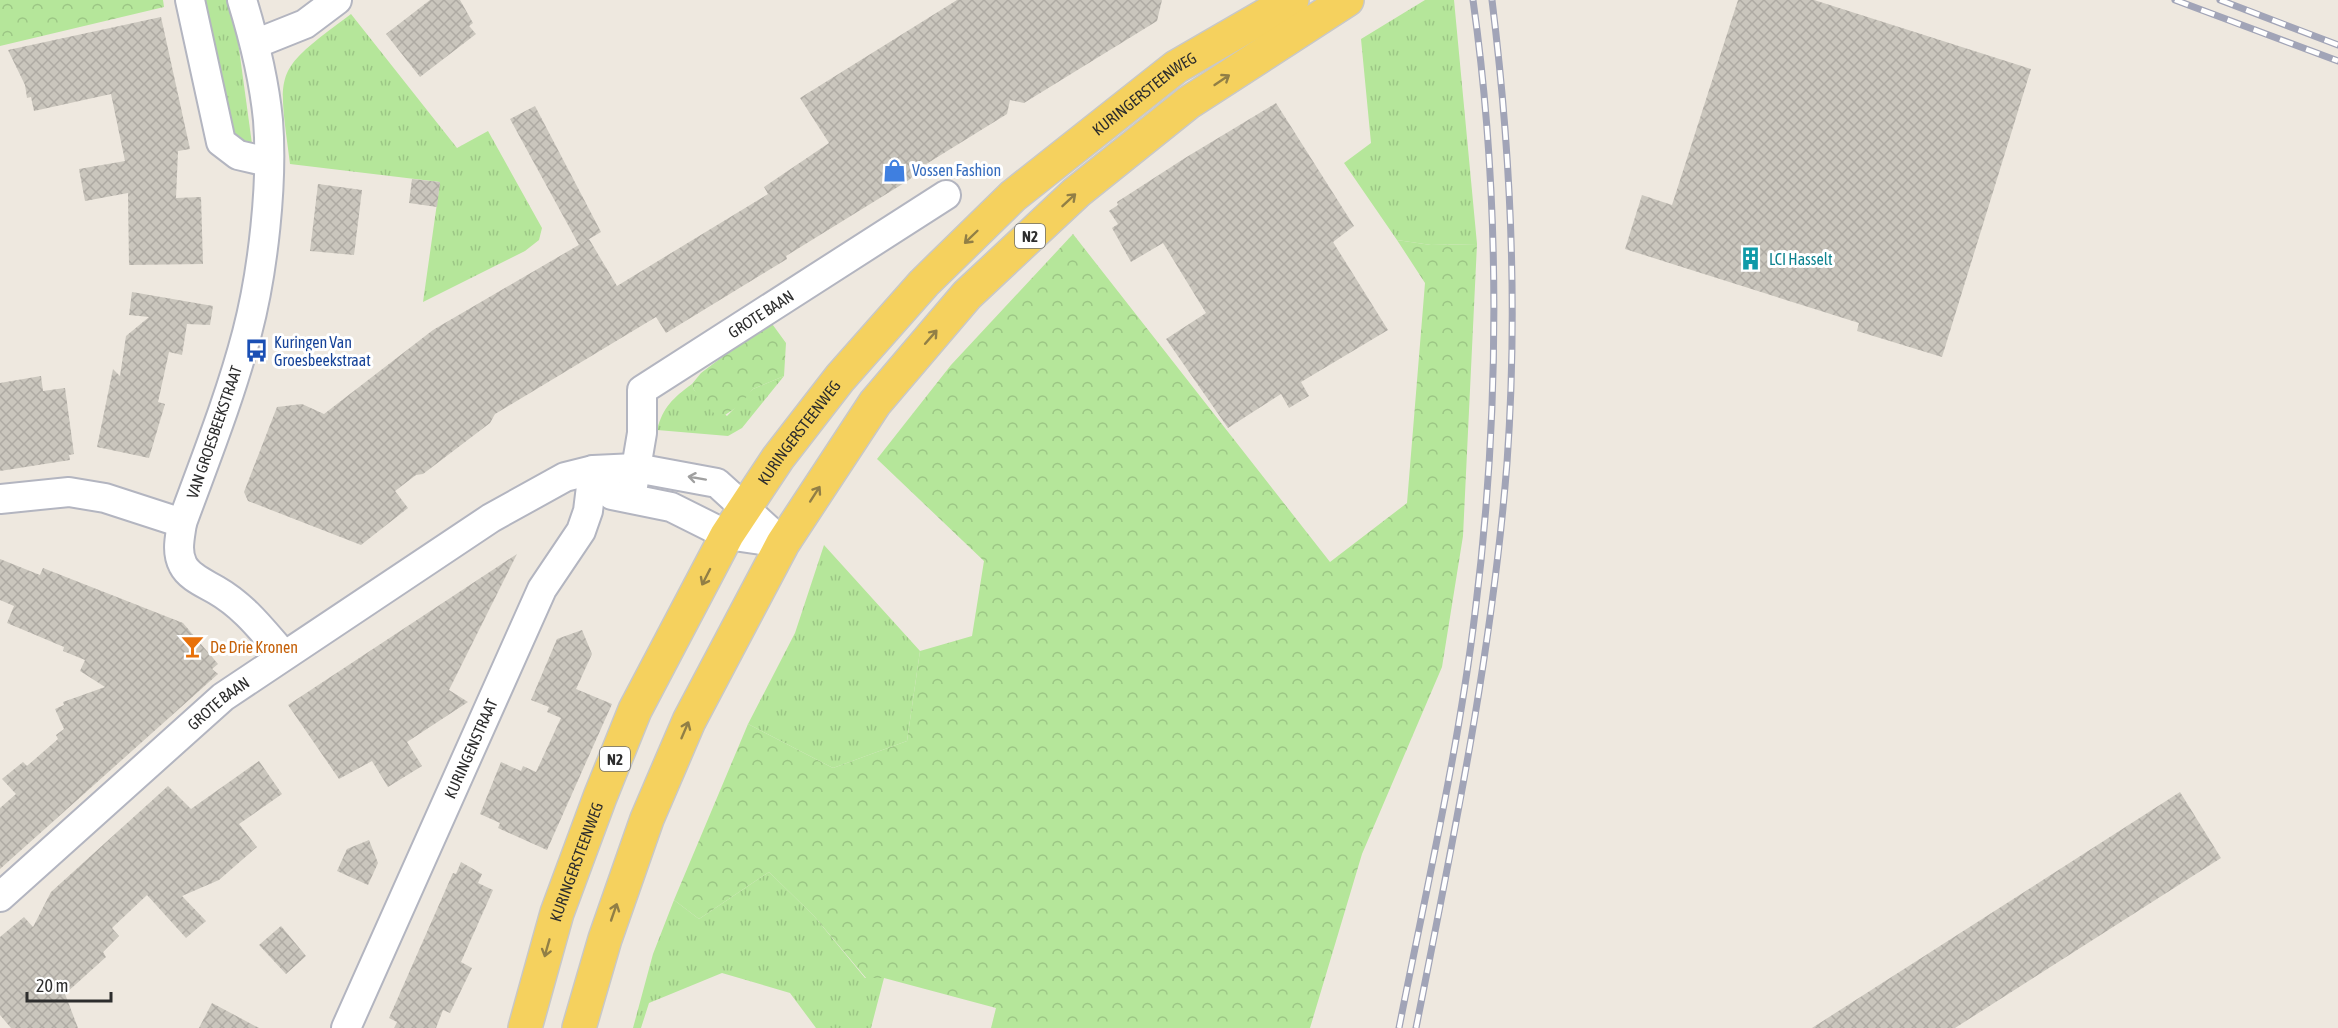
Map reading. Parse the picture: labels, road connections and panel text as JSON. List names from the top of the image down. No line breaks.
{"streets":{"main road":["KURINGERSTEENWEG","N2"],"street":["GROTE BAAN","VAN GROESBEEKSTRAAT","KURINGENSTRAAT"]},"crossings":[["KURINGERSTEENWEG","GROTE BAAN"],["GROTE BAAN","VAN GROESBEEKSTRAAT"],["GROTE BAAN","KURINGENSTRAAT"]],"places":{"shop":["Vossen Fashion"],"building":["LCI Hasselt"],"bus stop":["Kuringen Van Groesbeekstraat"],"bar":["De Drie Kronen"]},"scale_bar":"20 m"}
